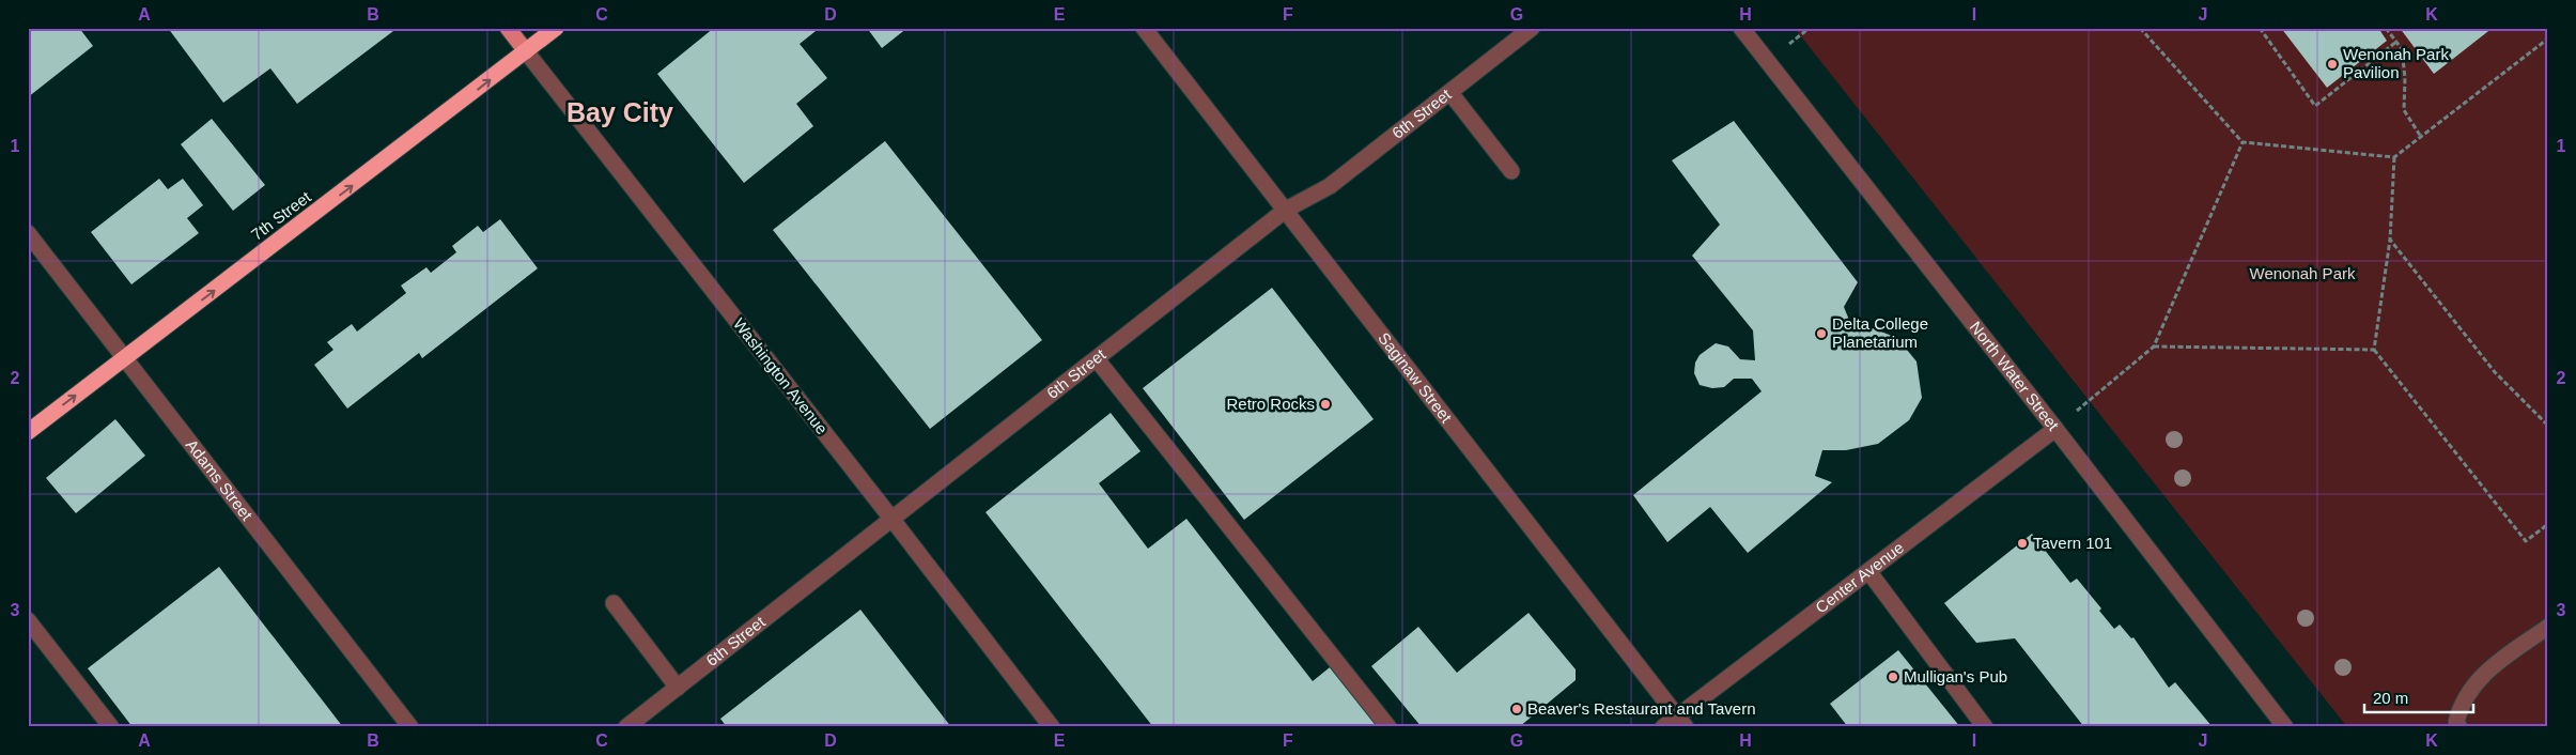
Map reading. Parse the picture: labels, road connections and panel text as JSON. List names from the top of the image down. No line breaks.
{"streets":{"highway":["7th Street"],"main road":["Washington Avenue"],"street":["6th Street","North Water Street","Saginaw Street","Adams Street","Center Avenue"]},"crossings":[["6th Street","Washington Avenue"],["6th Street","Saginaw Street"],["7th Street","Washington Avenue"],["7th Street","Adams Street"],["North Water Street","Center Avenue"],["Saginaw Street","Center Avenue"]],"one_way":["7th Street"],"districts":["Bay City"],"parks":["Wenonah Park"],"places":["Wenonah Park Pavilion","Delta College Planetarium","Retro Rocks","Tavern 101","Mulligan's Pub","Beaver's Restaurant and Tavern"],"scale_bar":"20 m","grid":{"columns":["A","B","C","D","E","F","G","H","I","J","K"],"rows":["1","2","3"]}}
